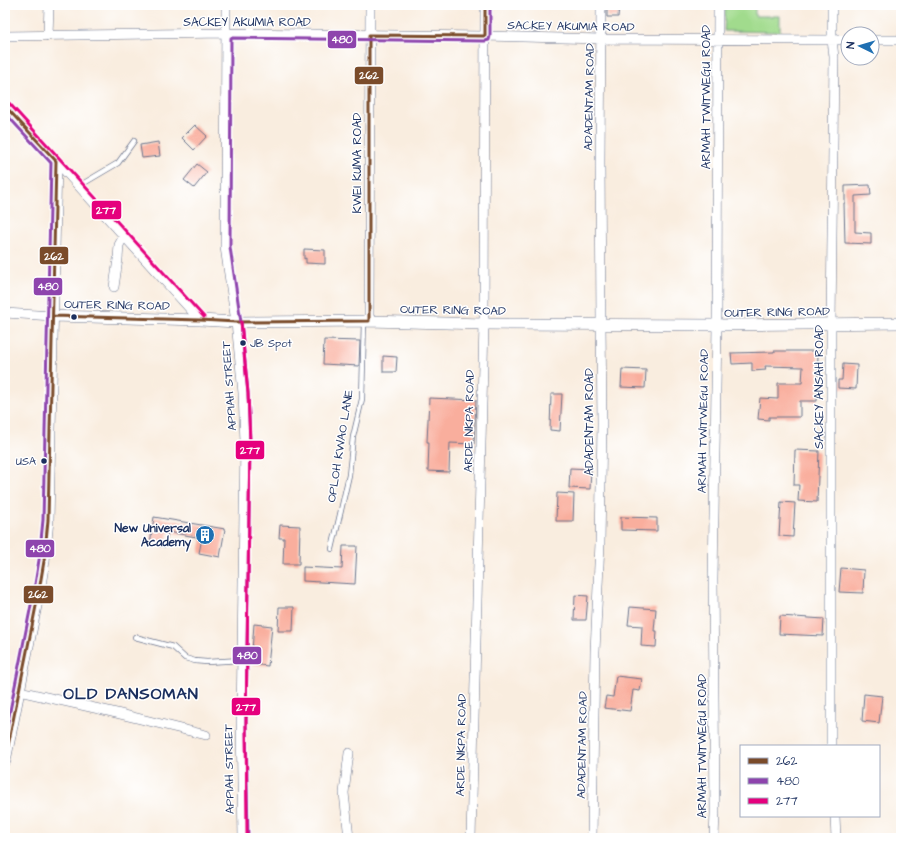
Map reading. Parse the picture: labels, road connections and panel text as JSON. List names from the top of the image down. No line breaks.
{"streets":{"street":["SACKEY AKUMIA ROAD","ADADENTAM ROAD","ARMAH TWITWEGU ROAD","KWEI KUMA ROAD","OUTER RING ROAD","APPIAH STREET","SACKEY ANSAH ROAD","ARDE NKPA ROAD"],"lane":["OPLOH KWAO LANE"]},"crossings":[["SACKEY AKUMIA ROAD","ADADENTAM ROAD"],["SACKEY AKUMIA ROAD","ARMAH TWITWEGU ROAD"],["SACKEY AKUMIA ROAD","KWEI KUMA ROAD"],["SACKEY AKUMIA ROAD","APPIAH STREET"],["SACKEY AKUMIA ROAD","SACKEY ANSAH ROAD"],["SACKEY AKUMIA ROAD","ARDE NKPA ROAD"],["ADADENTAM ROAD","OUTER RING ROAD"],["ARMAH TWITWEGU ROAD","OUTER RING ROAD"],["KWEI KUMA ROAD","OUTER RING ROAD"],["KWEI KUMA ROAD","OPLOH KWAO LANE"],["OUTER RING ROAD","APPIAH STREET"],["OUTER RING ROAD","SACKEY ANSAH ROAD"],["OUTER RING ROAD","ARDE NKPA ROAD"],["OUTER RING ROAD","OPLOH KWAO LANE"]],"districts":["OLD DANSOMAN"],"places":{"other":["JB Spot","USA"],"building":["New Universal Academy"]},"lines":["transit line 262","transit line 480","transit line 277"],"legend":["262","480","277"],"north":"left"}
